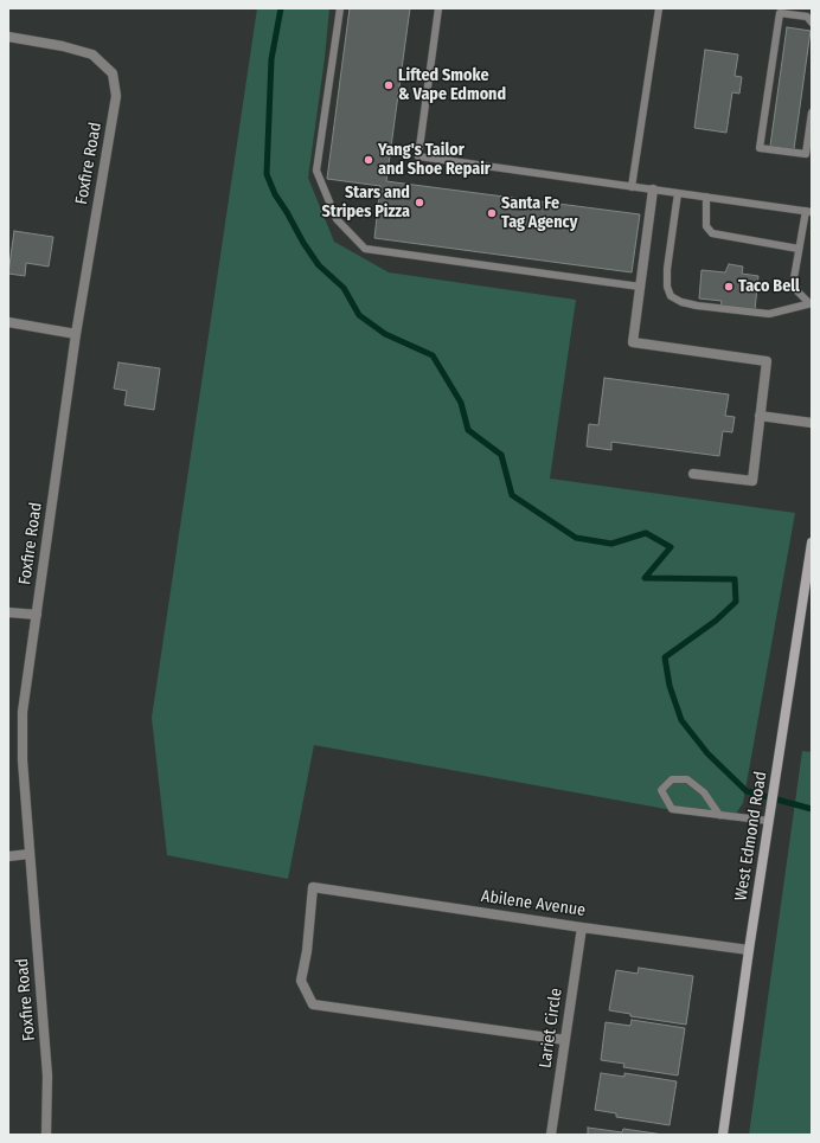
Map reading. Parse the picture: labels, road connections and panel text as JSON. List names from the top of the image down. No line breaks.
{"streets":{"main road":["West Edmond Road"],"street":["Foxfire Road","Abilene Avenue","Lariet Circle"]},"crossings":[["West Edmond Road","Abilene Avenue"],["Abilene Avenue","Lariet Circle"]],"places":["Lifted Smoke & Vape Edmond","Yang's Tailor and Shoe Repair","Stars and Stripes Pizza","Santa Fe Tag Agency","Taco Bell"]}
